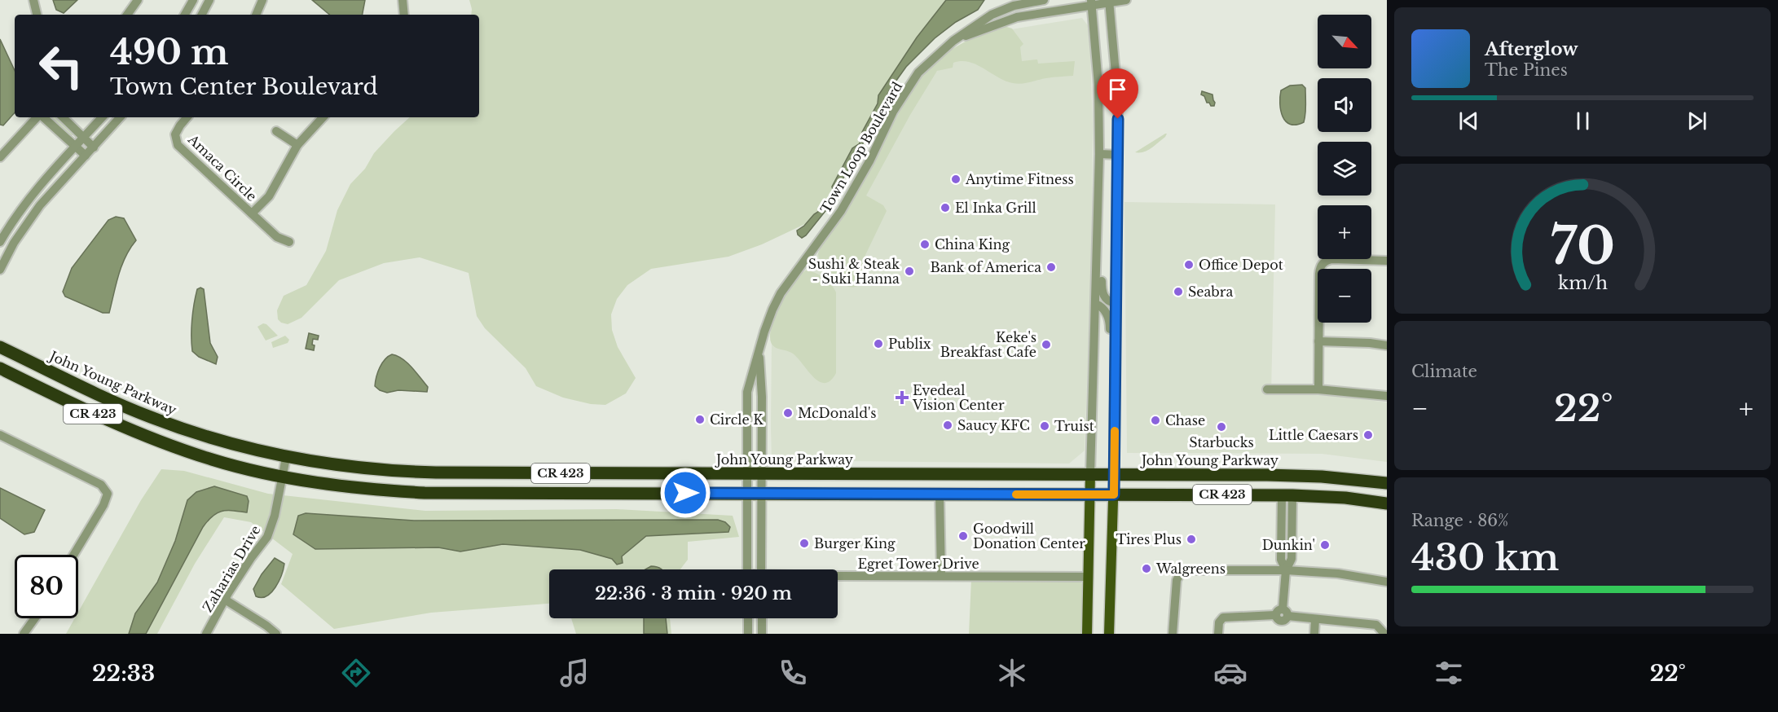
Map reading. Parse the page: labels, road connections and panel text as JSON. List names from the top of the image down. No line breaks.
{"streets":{"highway":["John Young Parkway","CR 423"],"street":["Town Loop Boulevard","Amaca Circle","Egret Tower Drive","Zaharias Drive"]},"crossings":[["Town Loop Boulevard","John Young Parkway"],["Town Loop Boulevard","CR 423"],["John Young Parkway","Zaharias Drive"],["CR 423","Zaharias Drive"]],"places":{"other":["Anytime Fitness","El Inka Grill","China King","Office Depot","Bank of America","Sushi & Steak - Suki Hanna","Seabra","Publix","Keke's Breakfast Cafe","McDonald's","Circle K","Chase","Saucy KFC","Truist","Starbucks","Little Caesars","Goodwill Donation Center","Tires Plus","Burger King","Dunkin'","Walgreens"],"health":["Eyedeal Vision Center"]},"north":"bottom right","page":{"map_buttons":["+","−"],"turn":["490 m","Town Center Boulevard"],"song":["Afterglow","The Pines"],"tile":["Climate",["Range · 86%","430 km"]],"heat":["−","22°","+"],"limit":"80","trip":"22:36 · 3 min · 920 m","tabs":["22:33","22°"],"gauge":["70","km/h"]}}
